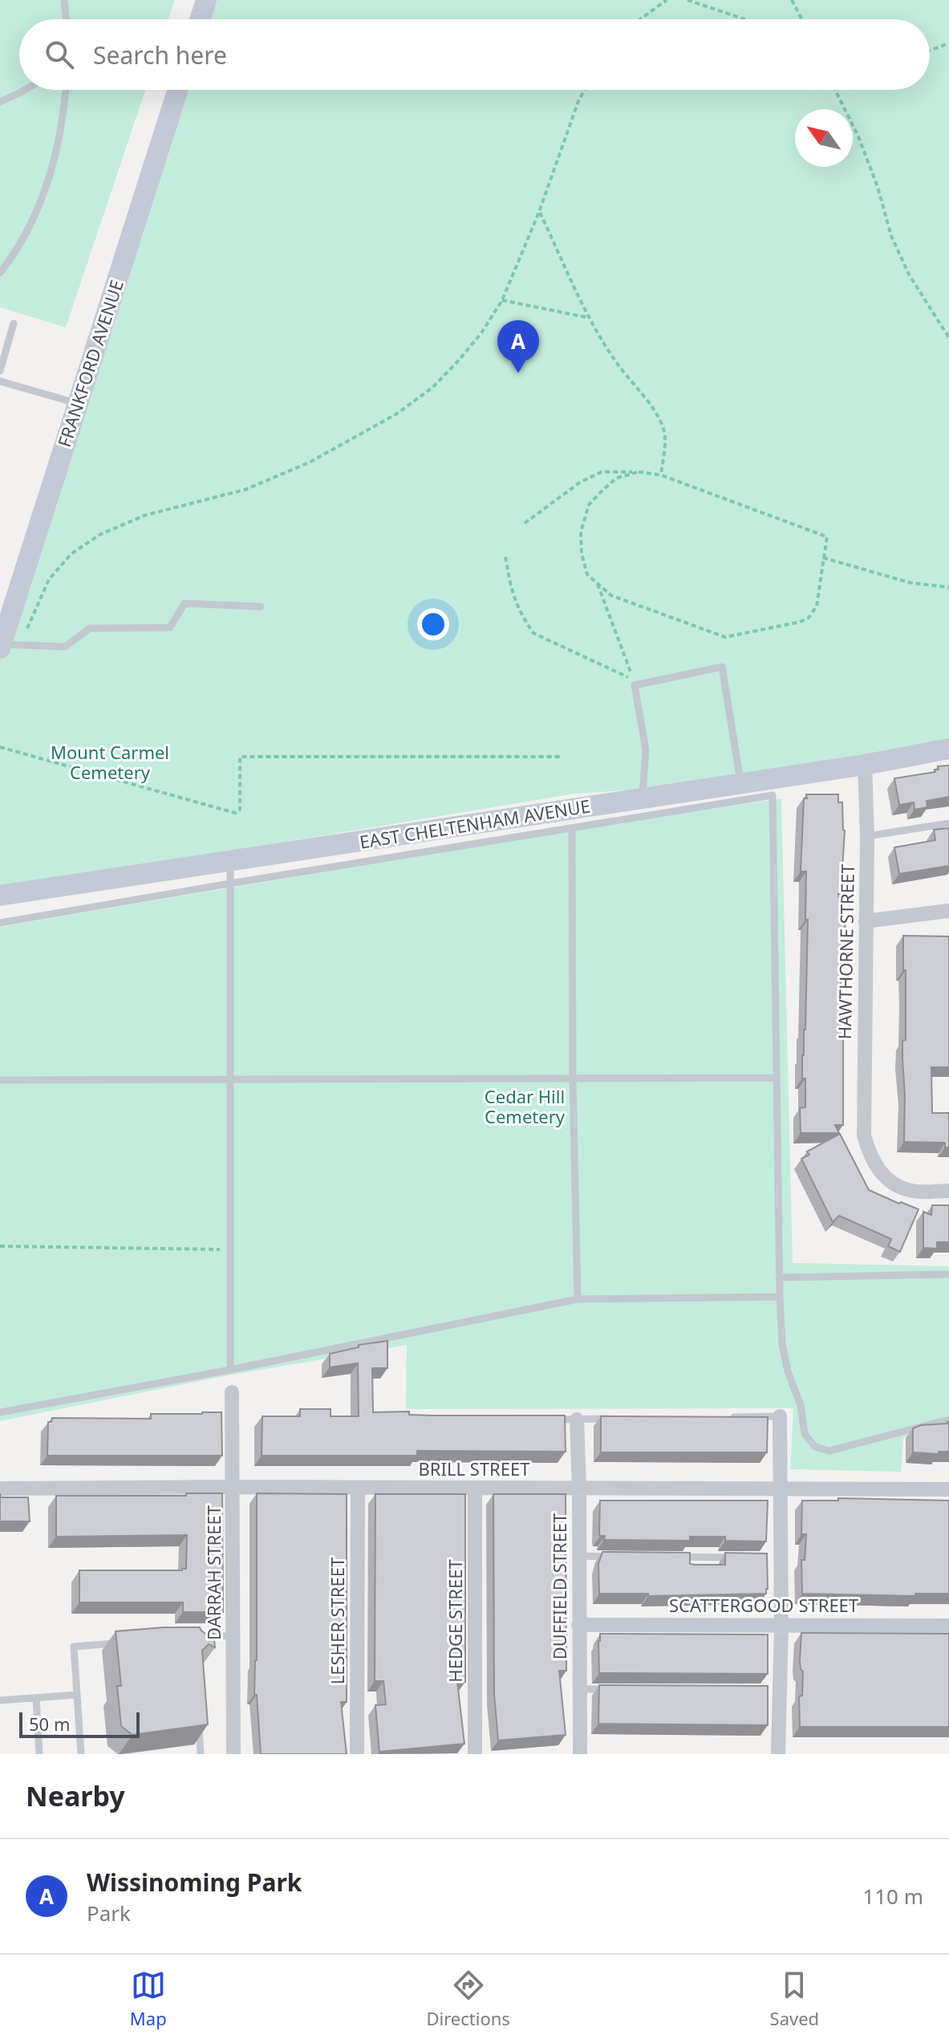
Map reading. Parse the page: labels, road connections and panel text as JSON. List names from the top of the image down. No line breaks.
{"streets":{"street":["FRANKFORD AVENUE","EAST CHELTENHAM AVENUE","HAWTHORNE STREET","BRILL STREET","DARRAH STREET","DUFFIELD STREET","SCATTERGOOD STREET","LESHER STREET","HEDGE STREET"]},"crossings":[["EAST CHELTENHAM AVENUE","HAWTHORNE STREET"],["BRILL STREET","DARRAH STREET"],["BRILL STREET","DUFFIELD STREET"],["BRILL STREET","LESHER STREET"],["BRILL STREET","HEDGE STREET"],["DUFFIELD STREET","SCATTERGOOD STREET"]],"parks":["Mount Carmel Cemetery","Cedar Hill Cemetery"],"scale_bar":"50 m","north":"top left","page":{"search":"Search here","pins":"A","scale":"50 m","heading":"Nearby","list":[{"mark":"A","name":"Wissinoming Park","note":"Park","value":"110 m"}],"nav":["Map","Directions","Saved"]}}
